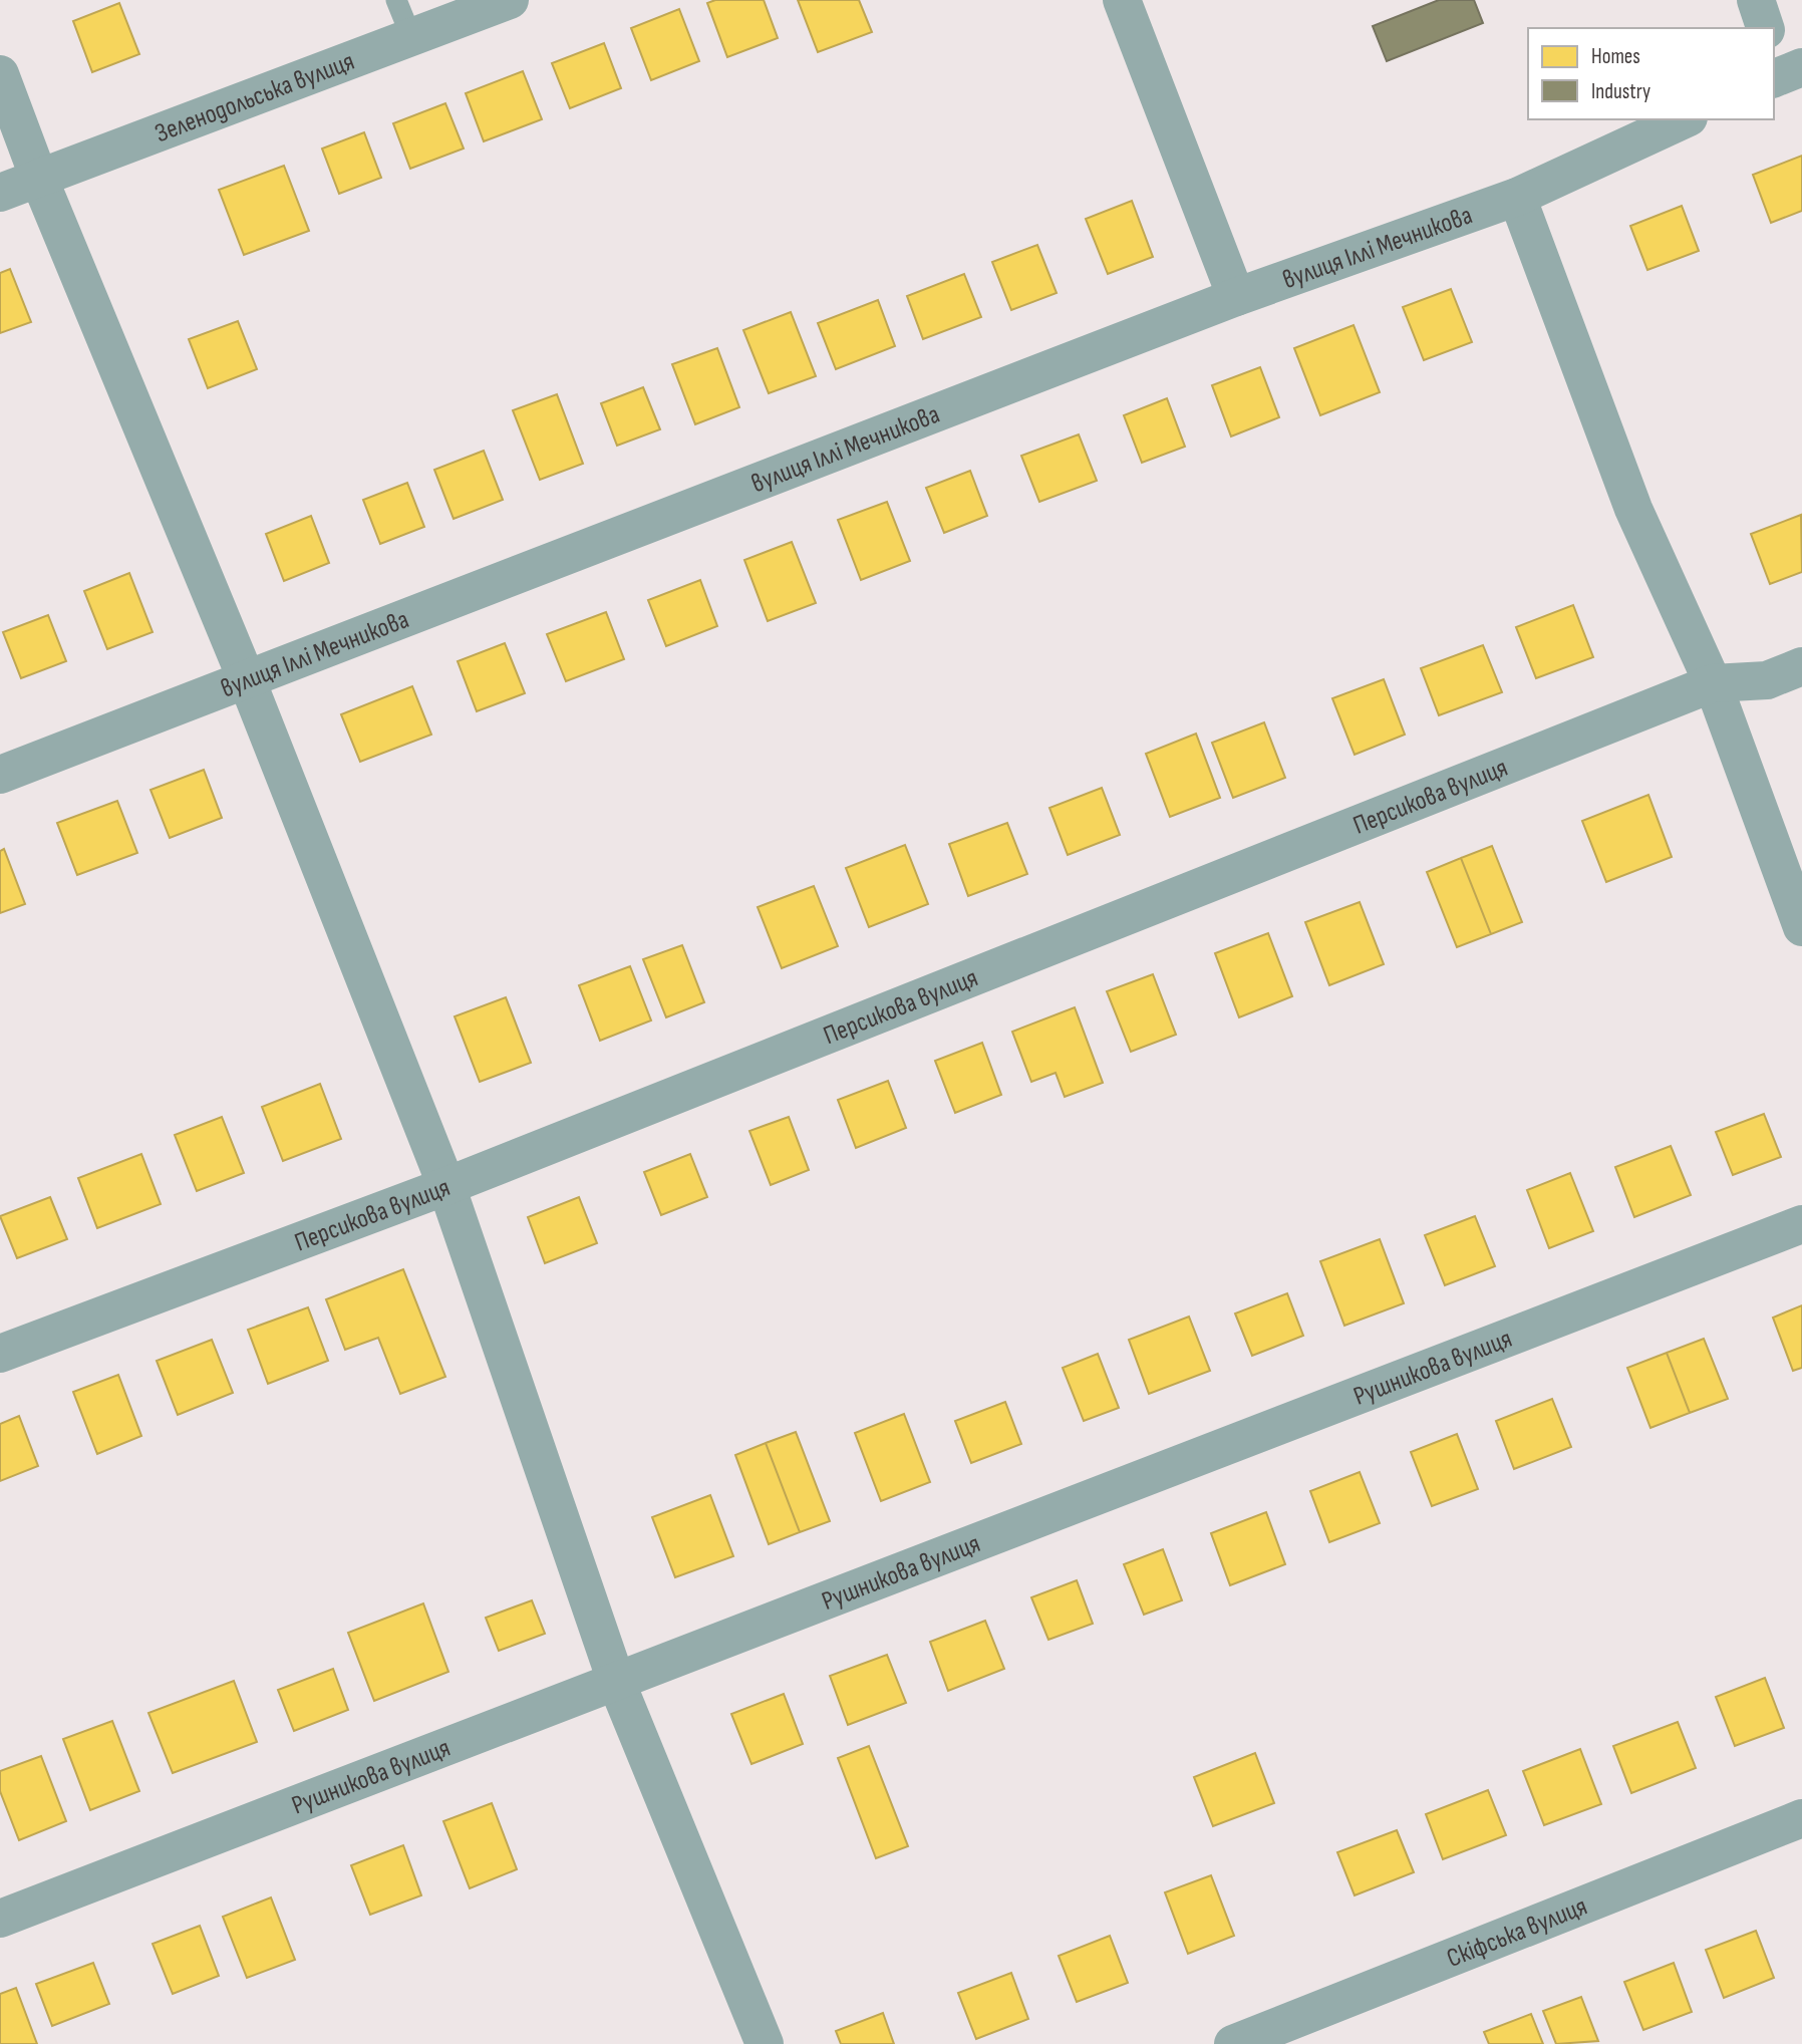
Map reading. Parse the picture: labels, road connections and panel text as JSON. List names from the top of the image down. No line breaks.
{"streets":{"street":["Зеленодольська вулиця","вулиця Іллі Мечникова","Персикова вулиця","Рушникова вулиця","Скіфська вулиця"]},"legend":["Homes","Industry"]}
